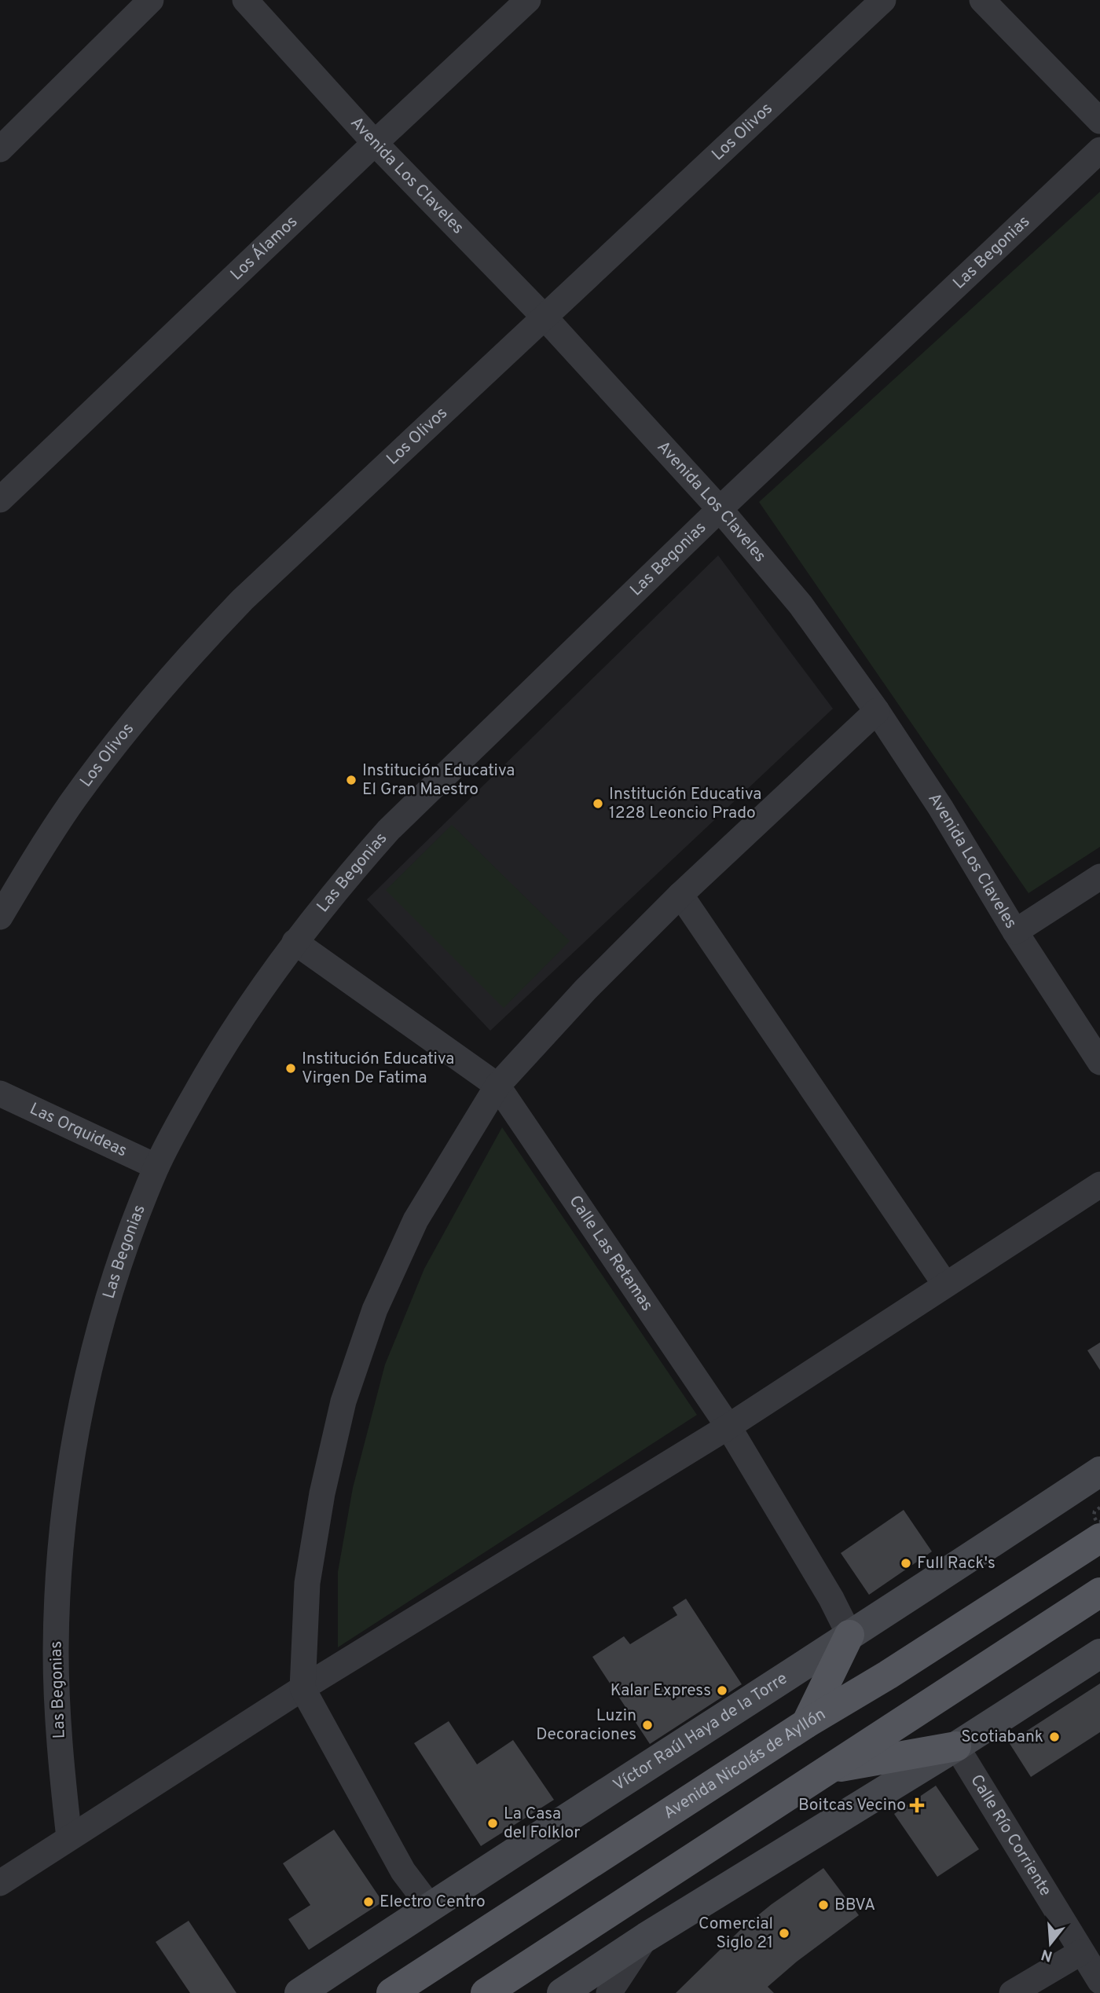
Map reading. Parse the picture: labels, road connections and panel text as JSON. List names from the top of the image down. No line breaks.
{"streets":{"main road":["Avenida Nicolás de Ayllón"],"street":["Los Olivos","Avenida Los Claveles","Los Álamos","Las Begonias","Las Orquideas","Calle Las Retamas","Víctor Raúl Haya de la Torre","Calle Río Corriente"]},"crossings":[["Los Olivos","Avenida Los Claveles"],["Avenida Los Claveles","Los Álamos"],["Avenida Los Claveles","Las Begonias"],["Las Begonias","Las Orquideas"],["Las Begonias","Calle Las Retamas"],["Calle Las Retamas","Víctor Raúl Haya de la Torre"]],"places":{"other":["Institución Educativa El Gran Maestro","Institución Educativa 1228 Leoncio Prado","Institución Educativa Virgen De Fatima","Full Rack's","Kalar Express","Luzin Decoraciones","Scotiabank","La Casa del Folklor","Electro Centro","BBVA","Comercial Siglo 21"],"health":["Boitcas Vecino"]},"north":"bottom"}
